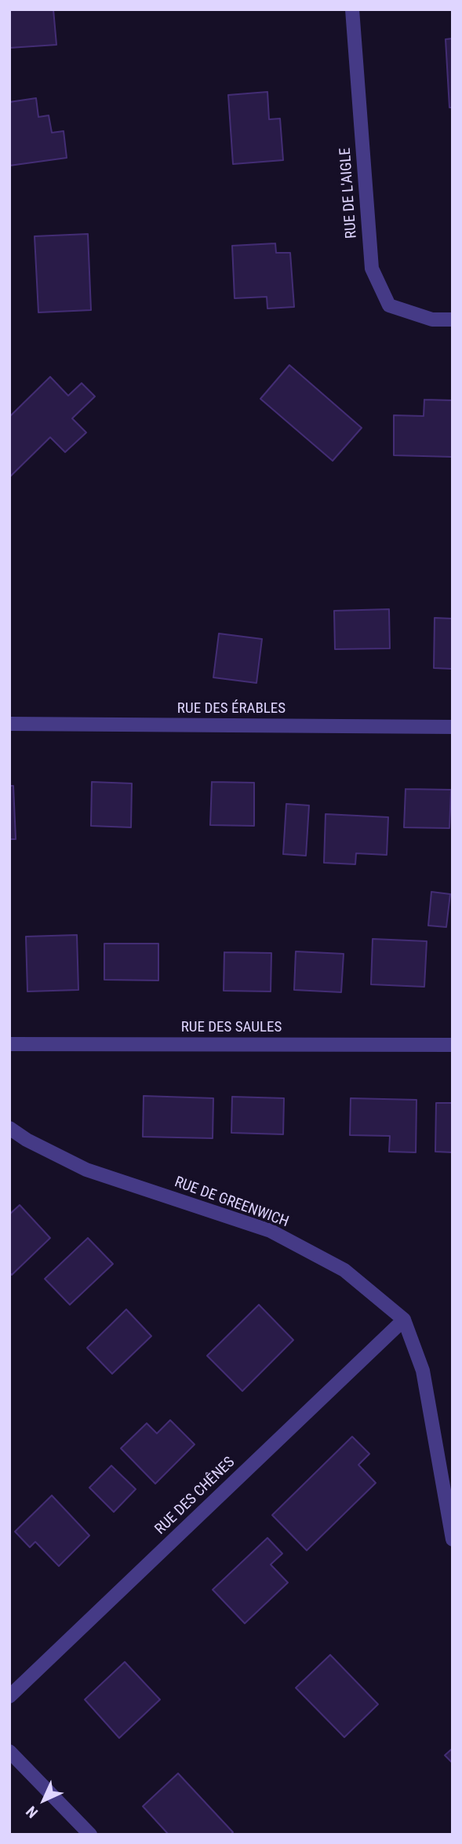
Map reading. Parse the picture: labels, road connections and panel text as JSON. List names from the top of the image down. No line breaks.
{"streets":{"street":["RUE DE L'AIGLE","RUE DES ÉRABLES","RUE DES SAULES","RUE DE GREENWICH","RUE DES CHÊNES"]},"crossings":[["RUE DE GREENWICH","RUE DES CHÊNES"]],"north":"bottom left"}
